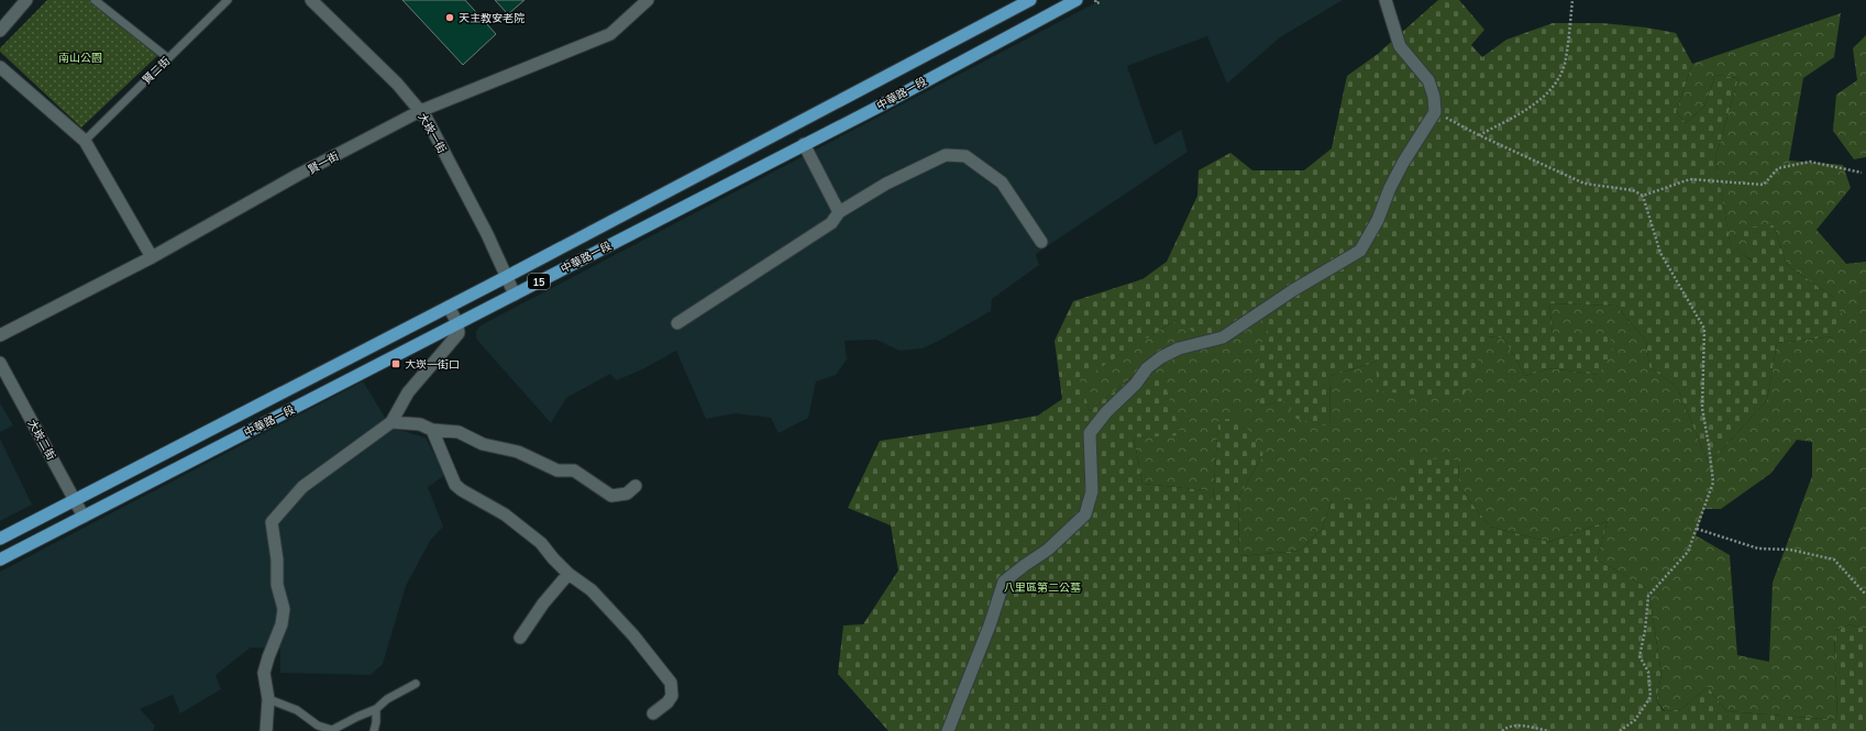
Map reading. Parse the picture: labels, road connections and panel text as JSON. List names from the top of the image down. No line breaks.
{"streets":{"main road":["中華路一段","15"],"street":["大崁一街","賢一街","大崁二街"],"lane":["賢二街"]},"crossings":[["中華路一段","大崁一街"],["中華路一段","大崁二街"],["大崁一街","賢一街"]],"parks":["南山公園","八里區第二公墓"],"places":{"other":["天主教安老院"],"transit":["大崁一街口"]}}
